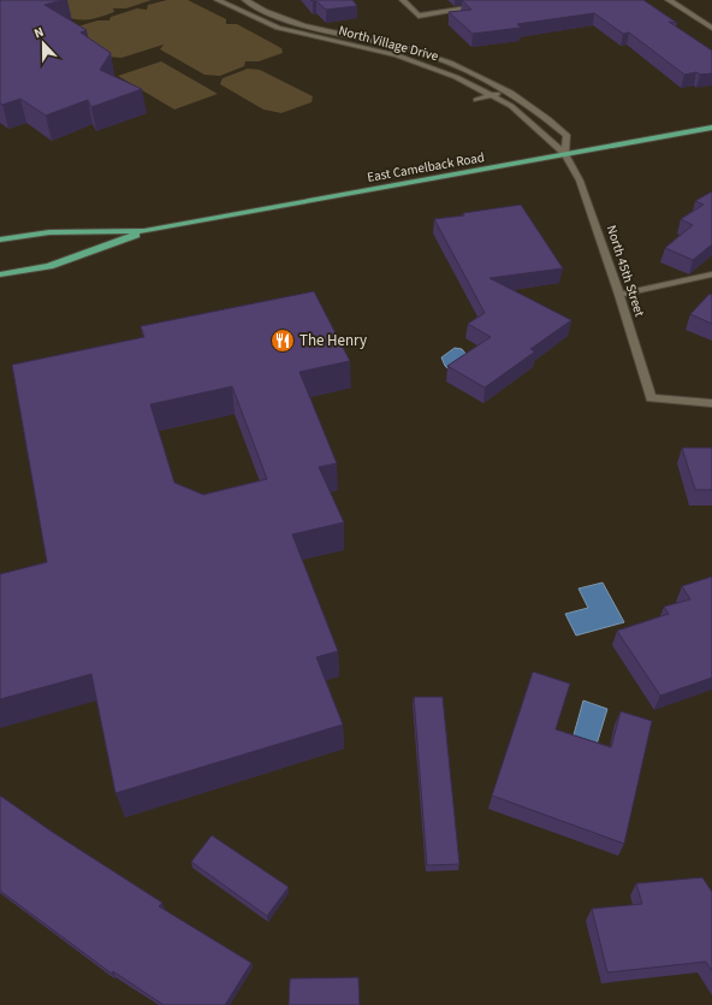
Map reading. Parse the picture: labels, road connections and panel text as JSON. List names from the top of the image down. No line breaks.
{"streets":{"main road":["East Camelback Road"],"street":["North Village Drive","North 45th Street"]},"crossings":[["North Village Drive","East Camelback Road"],["North Village Drive","North 45th Street"],["East Camelback Road","North 45th Street"]],"places":{"restaurant":["The Henry"]},"north":"top"}
